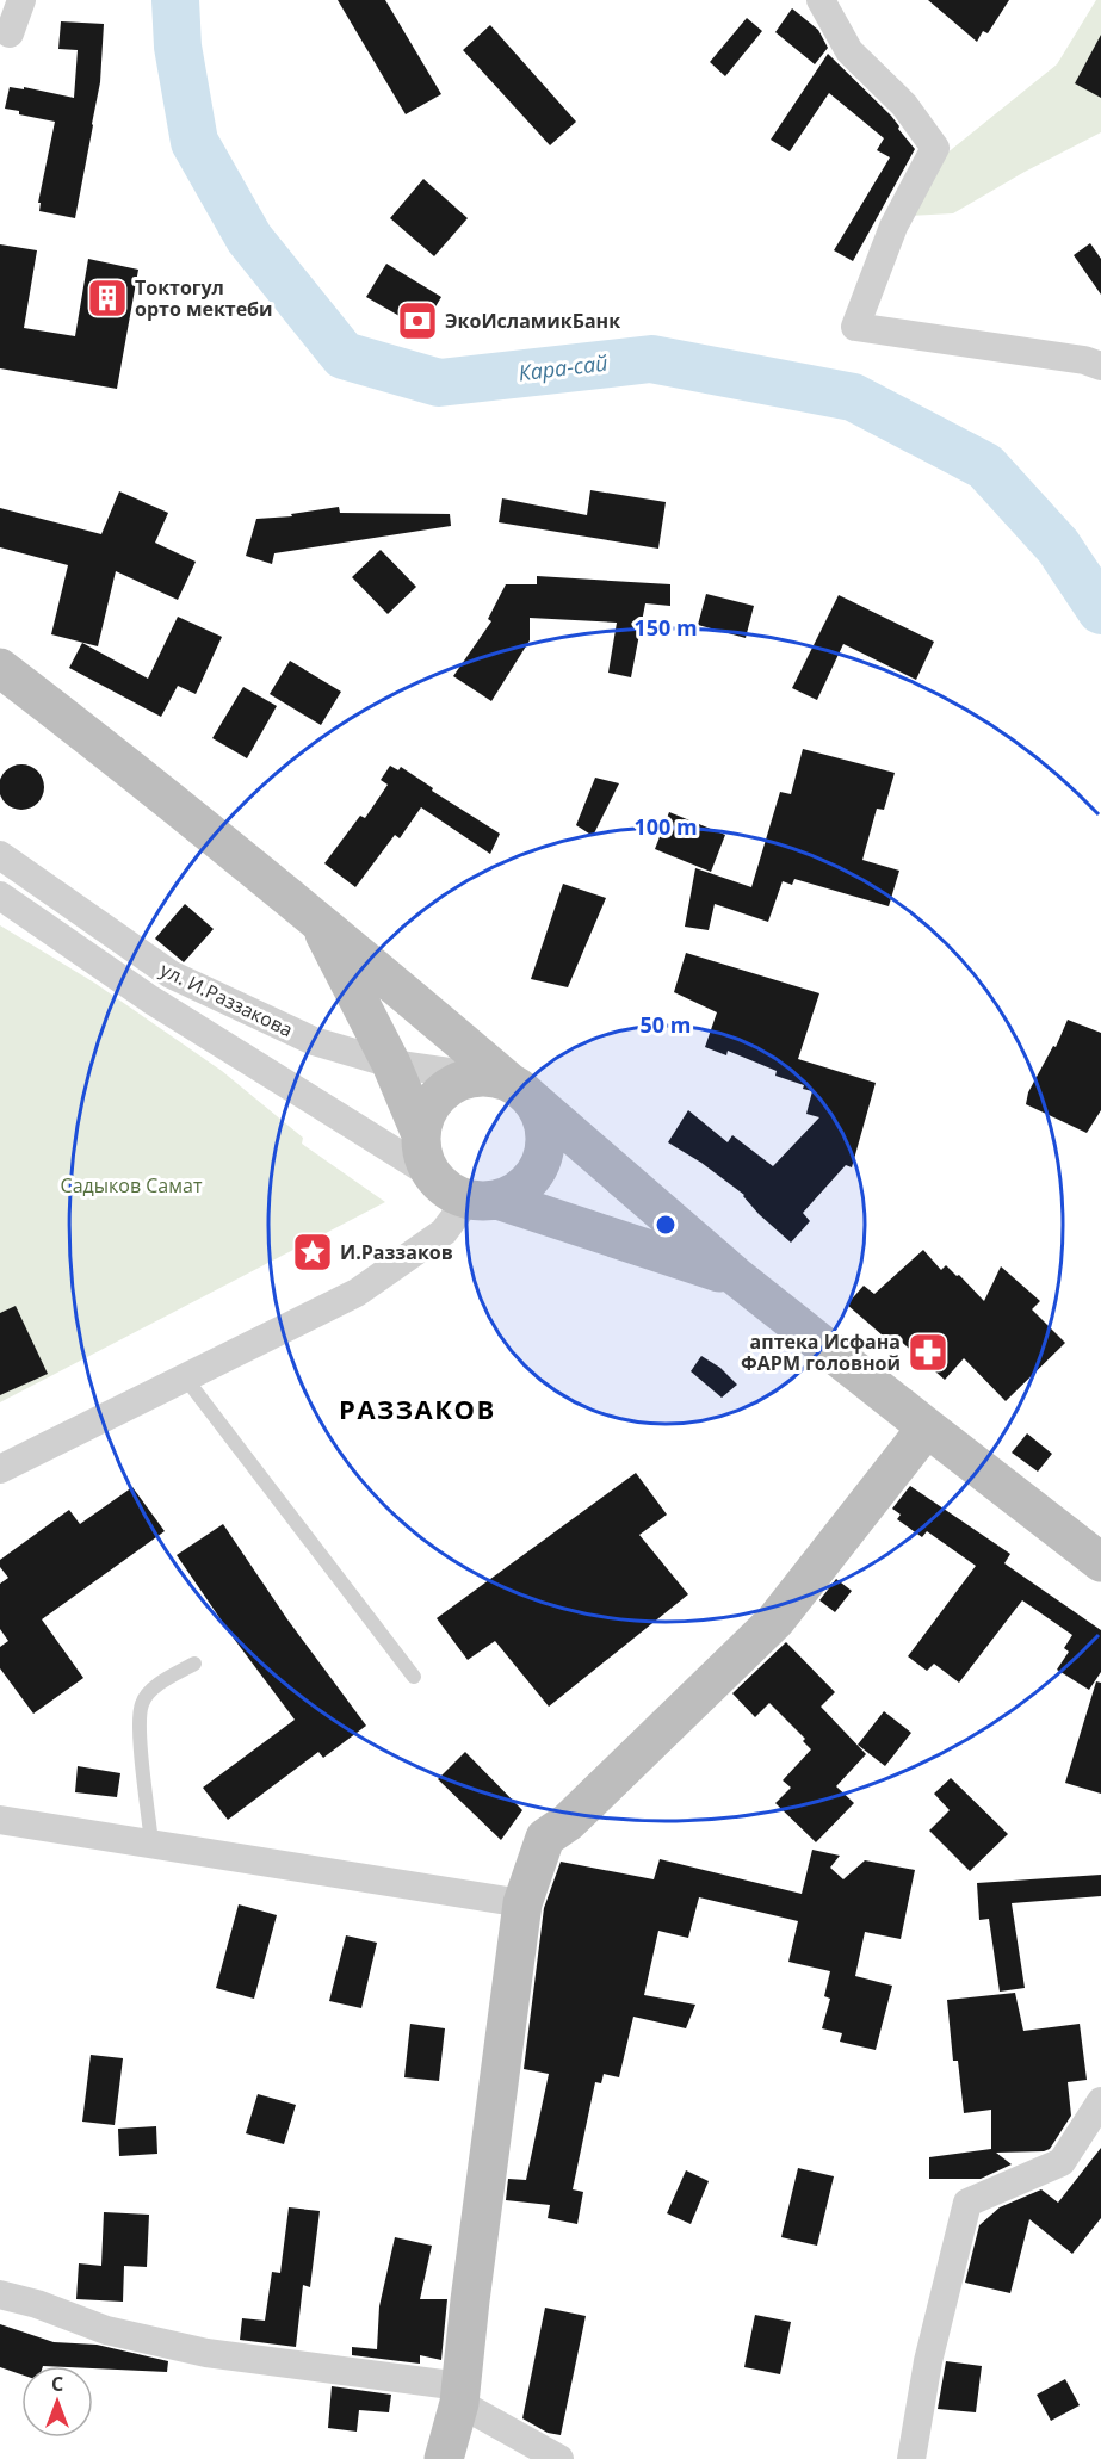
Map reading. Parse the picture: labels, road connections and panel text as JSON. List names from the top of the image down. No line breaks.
{"streets":{"street":["ул. И.Раззакова"]},"districts":["РАЗЗАКОВ"],"water":["Кара-сай"],"parks":["Садыков Самат"],"places":{"building":["Токтогул орто мектеби"],"bank":["ЭкоИсламикБанк"],"place":["И.Раззаков"],"pharmacy":["аптека Исфана ФАРМ головной"]},"north":"top","rings":["150 m","100 m","50 m"]}
